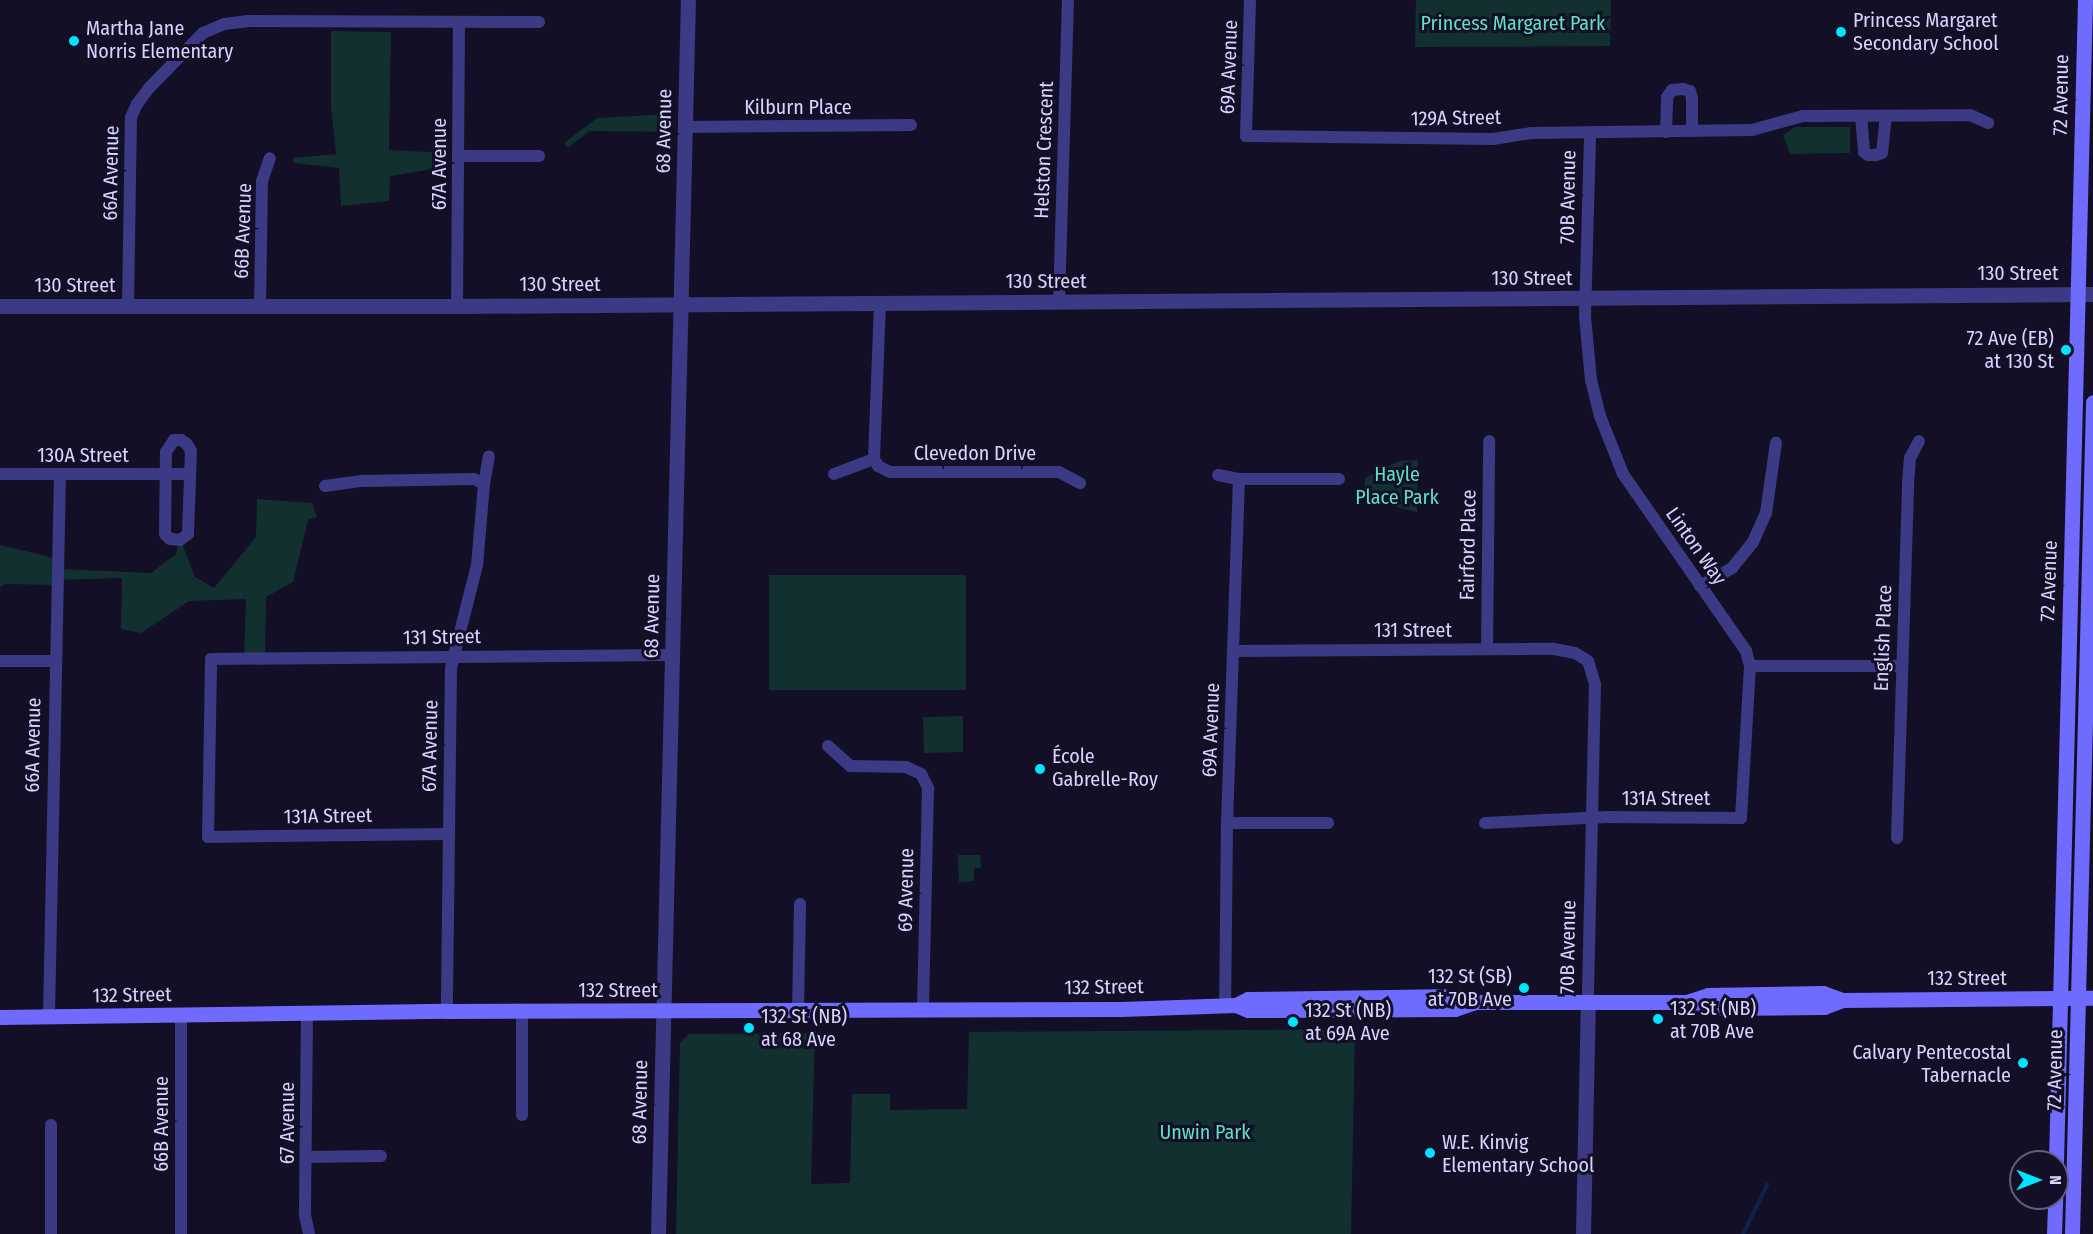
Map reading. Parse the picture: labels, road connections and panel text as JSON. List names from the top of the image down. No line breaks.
{"streets":{"main road":["72 Avenue","132 Street"],"street":["69A Avenue","Kilburn Place","129A Street","68 Avenue","Helston Crescent","67A Avenue","66A Avenue","70B Avenue","66B Avenue","130 Street","Clevedon Drive","130A Street","Fairford Place","Linton Way","131 Street","English Place","131A Street","69 Avenue","67 Avenue"]},"crossings":[["69A Avenue","129A Street"],["69A Avenue","131 Street"],["69A Avenue","132 Street"],["72 Avenue","130 Street"],["72 Avenue","132 Street"],["Kilburn Place","68 Avenue"],["129A Street","70B Avenue"],["68 Avenue","130 Street"],["68 Avenue","131 Street"],["68 Avenue","132 Street"],["Helston Crescent","130 Street"],["67A Avenue","66A Avenue"],["67A Avenue","130 Street"],["67A Avenue","131 Street"],["67A Avenue","131A Street"],["67A Avenue","132 Street"],["66A Avenue","130 Street"],["66A Avenue","130A Street"],["66A Avenue","132 Street"],["70B Avenue","130 Street"],["70B Avenue","Linton Way"],["70B Avenue","131 Street"],["70B Avenue","131A Street"],["70B Avenue","132 Street"],["66B Avenue","130 Street"],["66B Avenue","132 Street"],["130 Street","Linton Way"],["Fairford Place","131 Street"],["Linton Way","131A Street"],["131 Street","131A Street"],["69 Avenue","132 Street"],["132 Street","67 Avenue"]],"parks":["Princess Margaret Park","Hayle Place Park","Unwin Park"],"places":["Princess Margaret Secondary School","Martha Jane Norris Elementary","72 Ave (EB) at 130 St","École Gabrelle-Roy","132 St (SB) at 70B Ave","132 St (NB) at 70B Ave","132 St (NB) at 69A Ave","132 St (NB) at 68 Ave","Calvary Pentecostal Tabernacle","W.E. Kinvig Elementary School"],"north":"right"}
